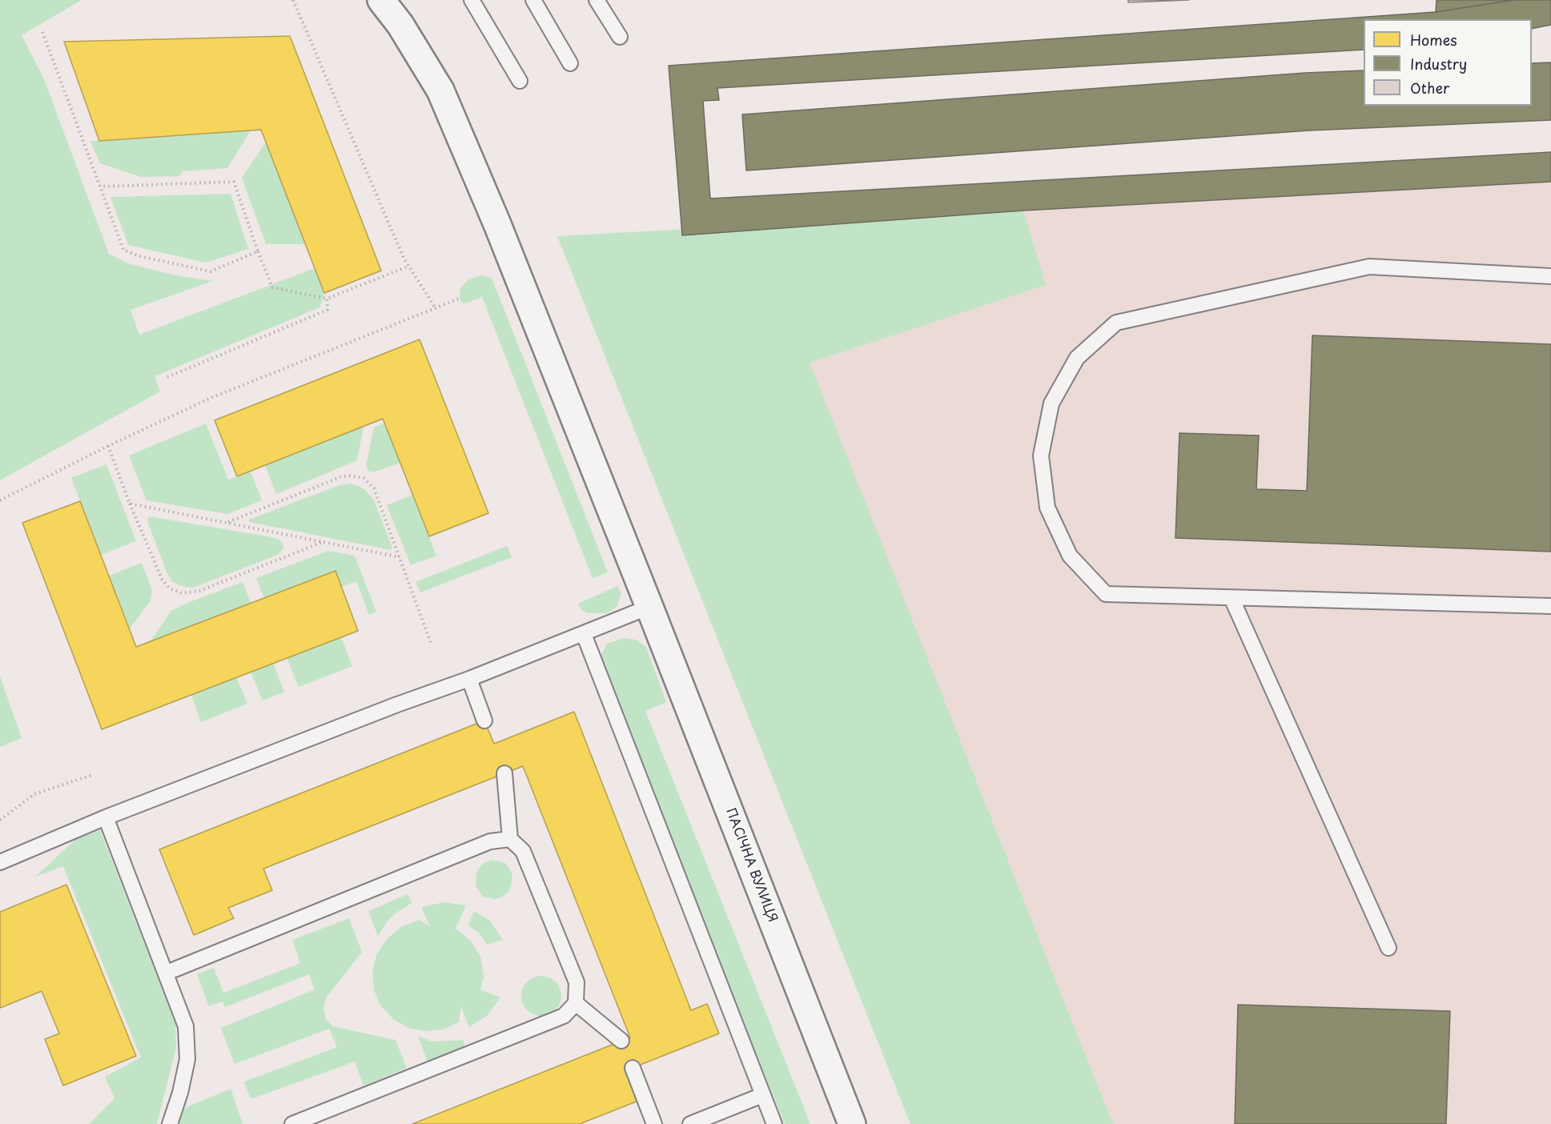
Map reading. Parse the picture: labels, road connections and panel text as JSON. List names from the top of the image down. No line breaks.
{"streets":{"street":["ПАСІЧНА ВУЛИЦЯ"]},"legend":["Homes","Industry","Other"]}
